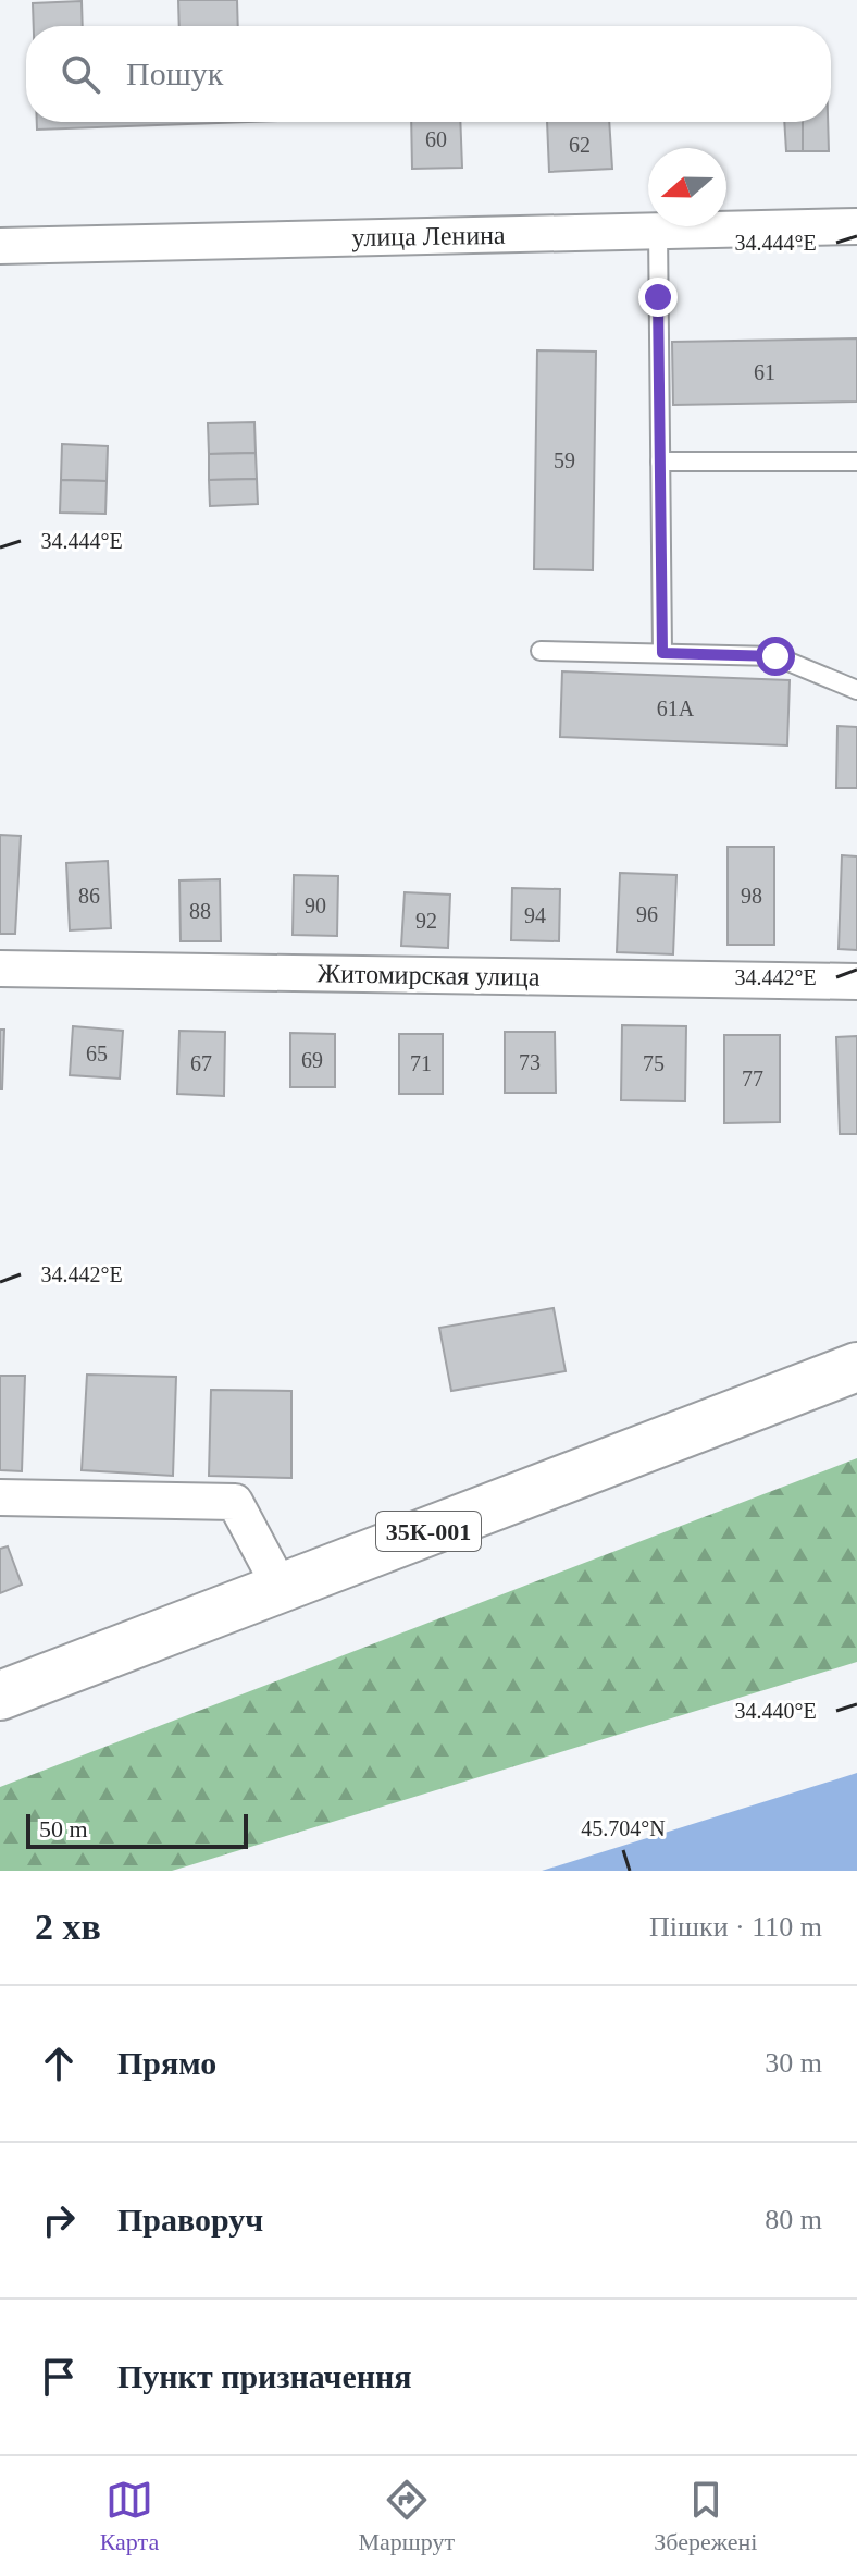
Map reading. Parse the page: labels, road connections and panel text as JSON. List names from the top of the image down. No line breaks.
{"streets":{"highway":["35К-001"],"street":["улица Ленина","Житомирская улица"]},"house_numbers":["60","62","61","59","61А","86","98","90","88","96","94","92","65","69","73","67","71","75","77"],"scale_bar":"50 m","north":"left","page":{"search":"Пошук","scale":"50 m","heading":["2 хв","Пішки · 110 m"],"list":[["Прямо","30 m"],["Праворуч","80 m"],"Пункт призначення"],"nav":["Карта","Маршрут","Збережені"]},"coordinates":["34.444°E","34.442°E","34.440°E","45.704°N"]}
